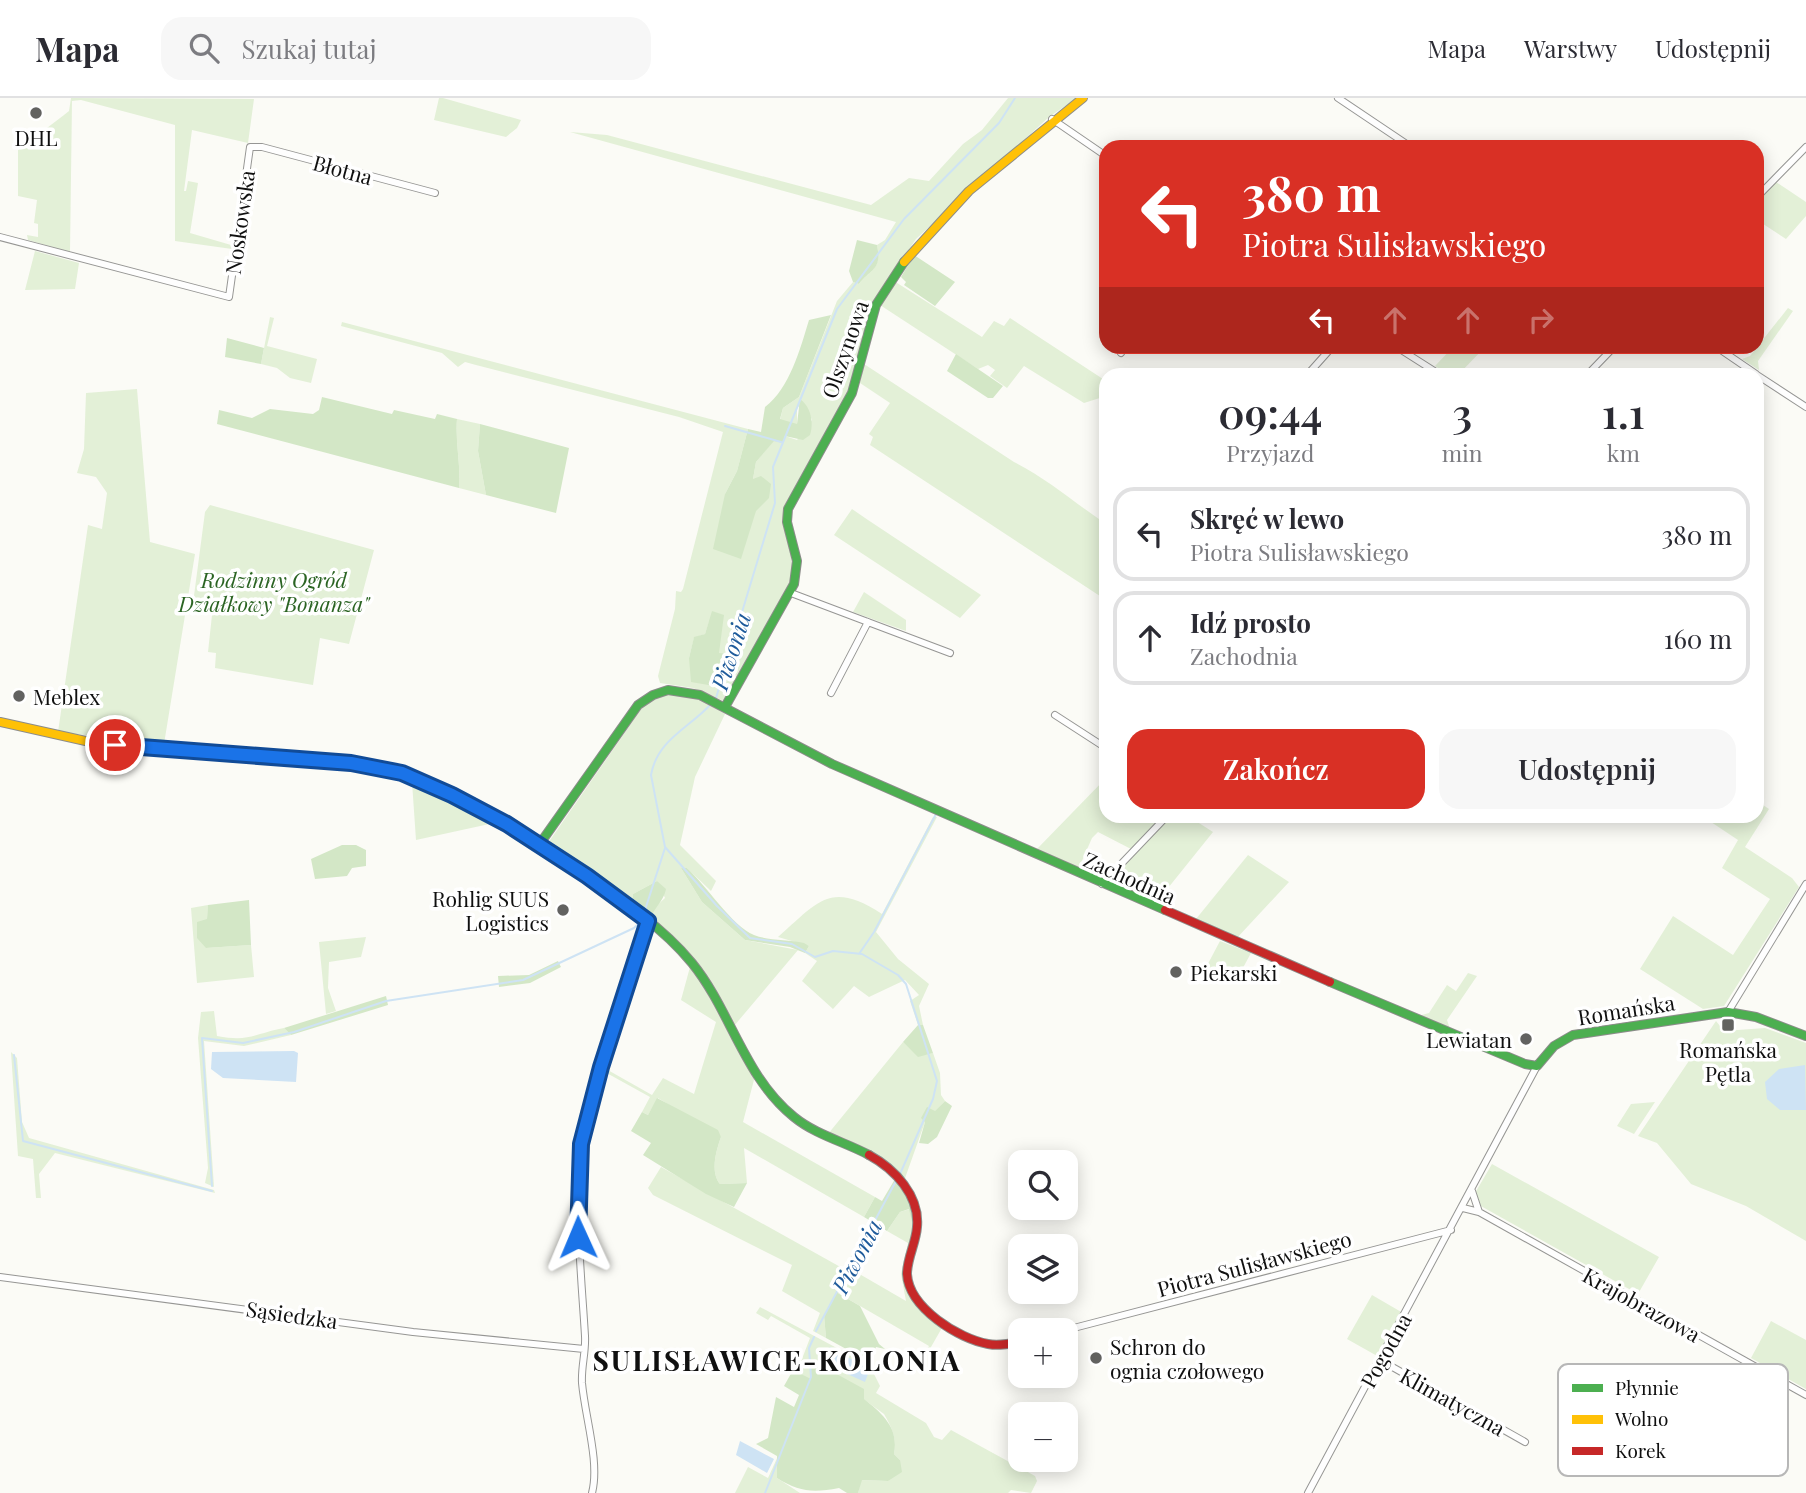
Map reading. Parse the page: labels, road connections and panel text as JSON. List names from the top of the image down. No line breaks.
{"streets":{"street":["Błotna","Noskowska","Olszynowa","Zachodnia","Romańska","Piotra Sulisławskiego","Krajobrazowa","Sąsiedzka","Pogodna","Klimatyczna"]},"crossings":[["Błotna","Noskowska"],["Olszynowa","Zachodnia"],["Zachodnia","Romańska"],["Romańska","Krajobrazowa"],["Romańska","Pogodna"],["Piotra Sulisławskiego","Pogodna"],["Krajobrazowa","Pogodna"],["Pogodna","Klimatyczna"]],"districts":["SULISŁAWICE-KOLONIA"],"water":["Piwonia"],"parks":["Rodzinny Ogród Działkowy \"Bonanza\""],"places":{"other":["DHL","Meblex","Rohlig SUUS Logistics","Piekarski","Lewiatan","Schron do ognia czołowego"],"transit":["Romańska Pętla"]},"legend":["Płynnie","Wolno","Korek"],"page":{"header":"Mapa","search":"Szukaj tutaj","nav":["Mapa","Warstwy","Udostępnij"],"turn":["380 m","Piotra Sulisławskiego"],"eta":["09:44","Przyjazd","3","min","1.1","km"],"list":[{"name":"Skręć w lewo","note":"Piotra Sulisławskiego","value":"380 m"},{"name":"Idź prosto","note":"Zachodnia","value":"160 m"}],"buttons":["Zakończ","Udostępnij"],"map_buttons":["+","−"]}}
